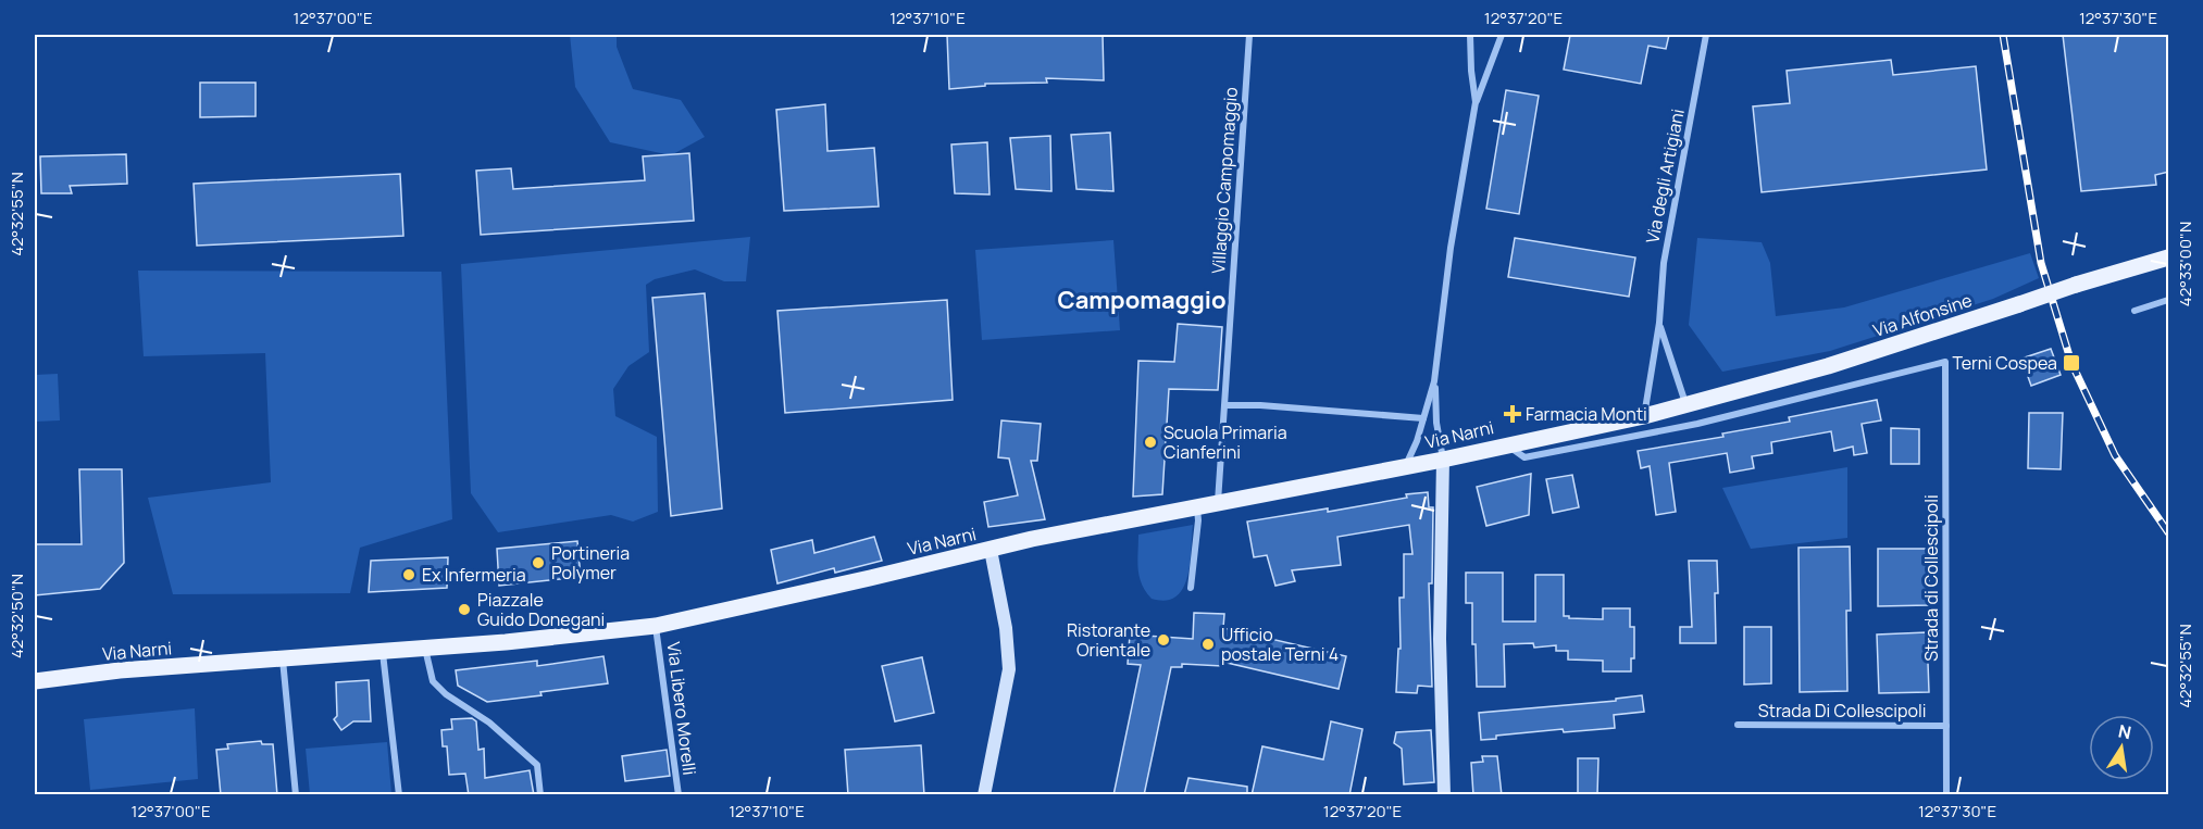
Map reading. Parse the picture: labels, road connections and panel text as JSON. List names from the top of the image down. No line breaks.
{"streets":{"main road":["Via Alfonsine","Via Narni"],"street":["Via degli Artigiani","Villaggio Campomaggio","Strada di Collescipoli","Via Libero Morelli","Strada Di Collescipoli"]},"crossings":[["Via degli Artigiani","Via Alfonsine"],["Via degli Artigiani","Via Narni"],["Villaggio Campomaggio","Via Narni"],["Via Alfonsine","Via Narni"],["Via Narni","Strada di Collescipoli"],["Via Narni","Via Libero Morelli"],["Strada di Collescipoli","Strada Di Collescipoli"]],"districts":["Campomaggio"],"places":{"transit":["Terni Cospea"],"health":["Farmacia Monti"],"other":["Scuola Primaria Cianferini","Portineria Polymer","Ex Infermeria","Piazzale Guido Donegani","Ristorante Orientale","Ufficio postale Terni 4"]},"north":"top","coordinates":["12°37'00\"E","12°37'10\"E","12°37'20\"E","12°37'30\"E","42°32'55\"N","42°33'00\"N","42°32'50\"N"]}
